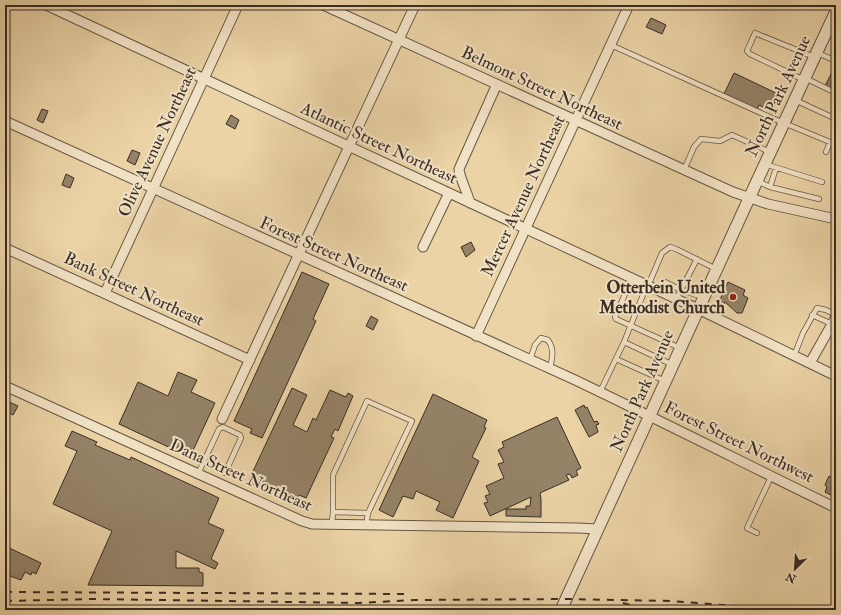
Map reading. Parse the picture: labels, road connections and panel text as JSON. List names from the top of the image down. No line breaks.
{"streets":{"street":["Belmont Street Northeast","North Park Avenue","Olive Avenue Northeast","Atlantic Street Northeast","Mercer Avenue Northeast","Forest Street Northeast","Bank Street Northeast","Forest Street Northwest","Dana Street Northeast"]},"crossings":[["Belmont Street Northeast","North Park Avenue"],["Belmont Street Northeast","Mercer Avenue Northeast"],["North Park Avenue","Atlantic Street Northeast"],["North Park Avenue","Forest Street Northeast"],["North Park Avenue","Forest Street Northwest"],["North Park Avenue","Dana Street Northeast"],["Olive Avenue Northeast","Atlantic Street Northeast"],["Olive Avenue Northeast","Forest Street Northeast"],["Olive Avenue Northeast","Bank Street Northeast"],["Atlantic Street Northeast","Mercer Avenue Northeast"],["Mercer Avenue Northeast","Forest Street Northeast"],["Forest Street Northeast","Forest Street Northwest"]],"places":["Otterbein United Methodist Church"],"north":"bottom left"}
